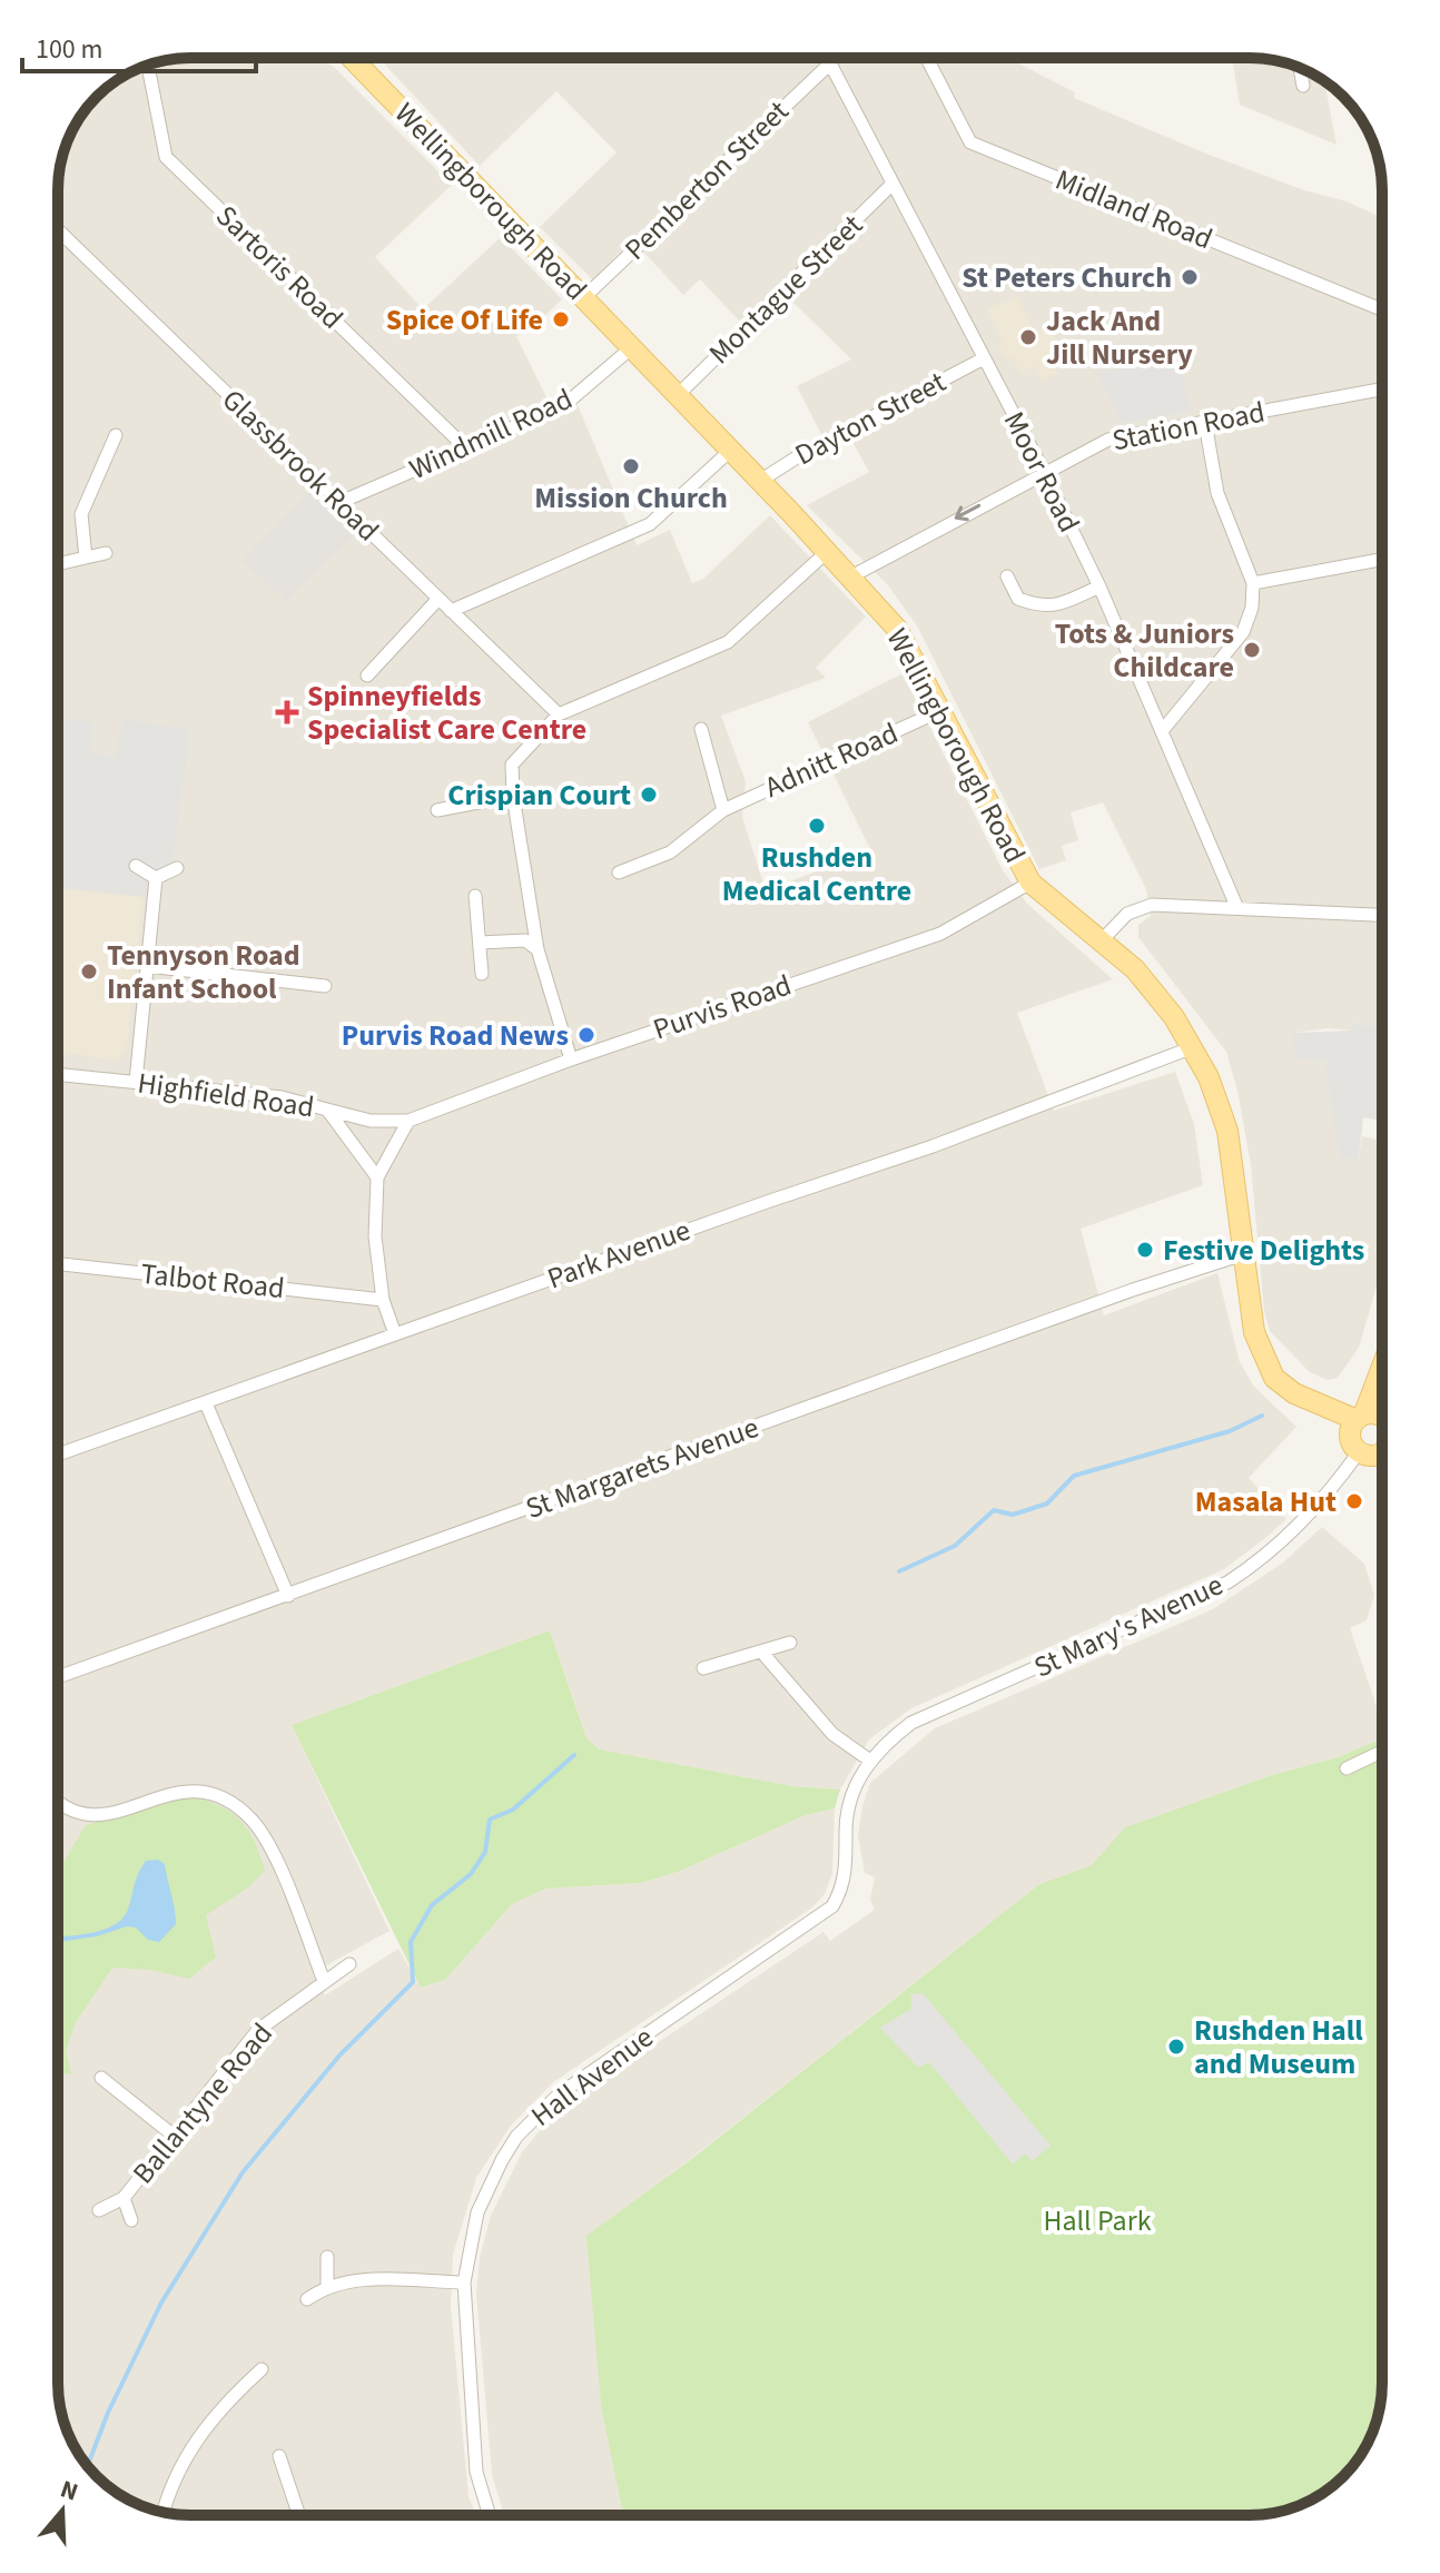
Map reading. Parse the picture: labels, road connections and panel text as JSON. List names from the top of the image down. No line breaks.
{"streets":{"main road":["Wellingborough Road"],"street":["Pemberton Street","Midland Road","Sartoris Road","Montague Street","Dayton Street","Station Road","Windmill Road","Glassbrook Road","Moor Road","Adnitt Road","Purvis Road","Highfield Road","Park Avenue","Talbot Road","St Margarets Avenue","St Mary's Avenue","Hall Avenue","Ballantyne Road"]},"crossings":[["Pemberton Street","Wellingborough Road"],["Pemberton Street","Moor Road"],["Wellingborough Road","Montague Street"],["Wellingborough Road","Dayton Street"],["Wellingborough Road","Station Road"],["Wellingborough Road","Windmill Road"],["Wellingborough Road","Adnitt Road"],["Wellingborough Road","Purvis Road"],["Wellingborough Road","Park Avenue"],["Wellingborough Road","St Margarets Avenue"],["Sartoris Road","Windmill Road"],["Montague Street","Moor Road"],["Dayton Street","Moor Road"],["Station Road","Moor Road"],["Windmill Road","Glassbrook Road"],["Purvis Road","Highfield Road"],["St Mary's Avenue","Hall Avenue"]],"one_way":["Station Road"],"parks":["Hall Park"],"places":{"other":["St Peters Church","Spice Of Life","Jack And Jill Nursery","Mission Church","Tots & Juniors Childcare","Crispian Court","Rushden Medical Centre","Tennyson Road Infant School","Purvis Road News","Festive Delights","Masala Hut","Rushden Hall and Museum"],"health":["Spinneyfields Specialist Care Centre"]},"scale_bar":"100 m","north":"top"}
